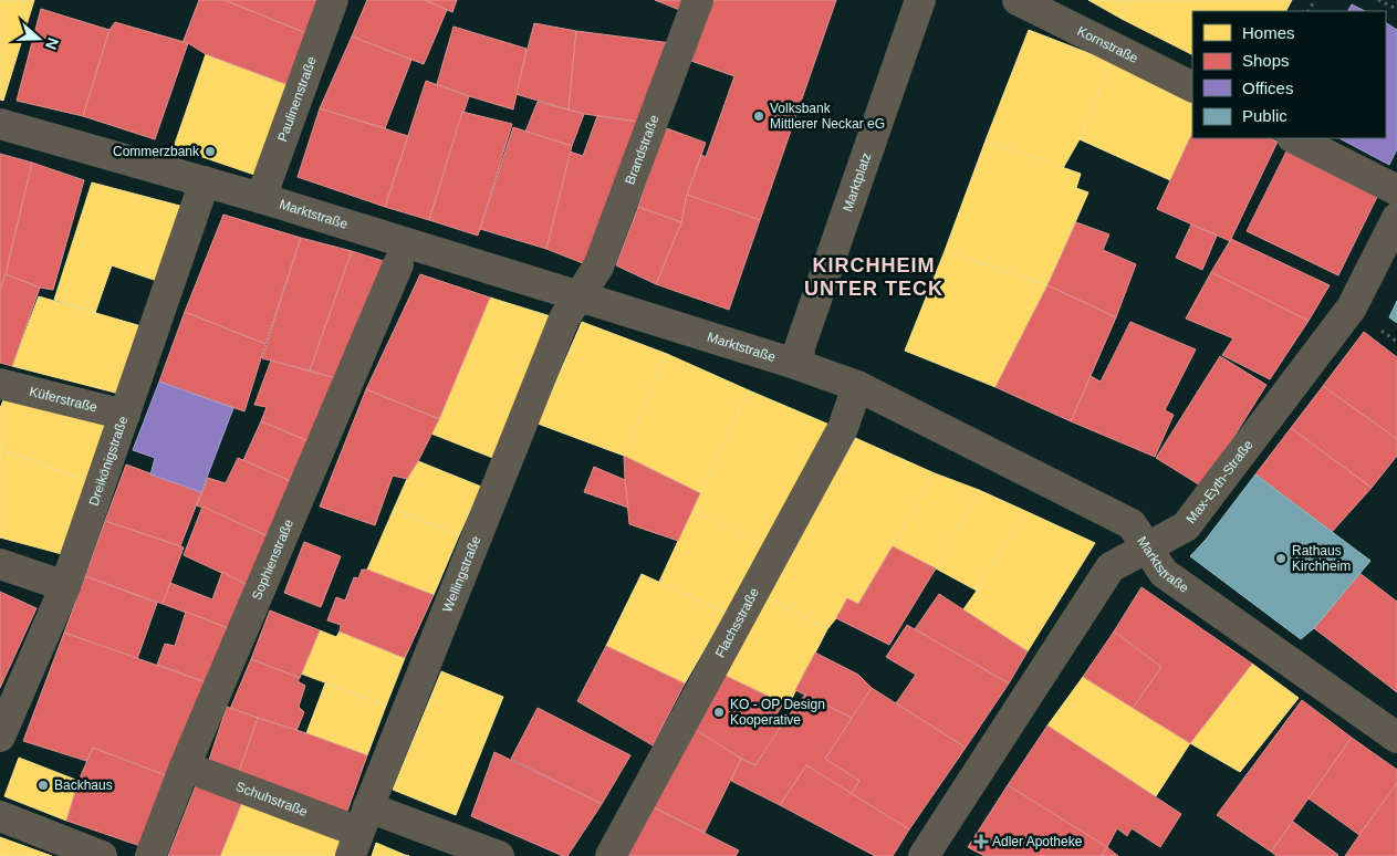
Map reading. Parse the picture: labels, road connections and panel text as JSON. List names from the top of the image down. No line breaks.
{"streets":{"street":["Kornstraße","Paulinenstraße","Brandstraße","Marktplatz","Marktstraße","Küferstraße","Dreikönigstraße","Max-Eyth-Straße","Sophienstraße","Wellingstraße","Flachsstraße","Schuhstraße"]},"crossings":[["Paulinenstraße","Marktstraße"],["Brandstraße","Marktstraße"],["Brandstraße","Wellingstraße"],["Marktplatz","Marktstraße"],["Marktstraße","Dreikönigstraße"],["Marktstraße","Max-Eyth-Straße"],["Marktstraße","Wellingstraße"],["Marktstraße","Flachsstraße"],["Küferstraße","Dreikönigstraße"],["Sophienstraße","Schuhstraße"],["Wellingstraße","Schuhstraße"]],"districts":["KIRCHHEIM UNTER TECK"],"places":{"other":["Volksbank Mittlerer Neckar eG","Commerzbank","Rathaus Kirchheim","KO - OP Design Kooperative","Backhaus"],"health":["Adler Apotheke"]},"legend":["Homes","Shops","Offices","Public"],"north":"right"}
